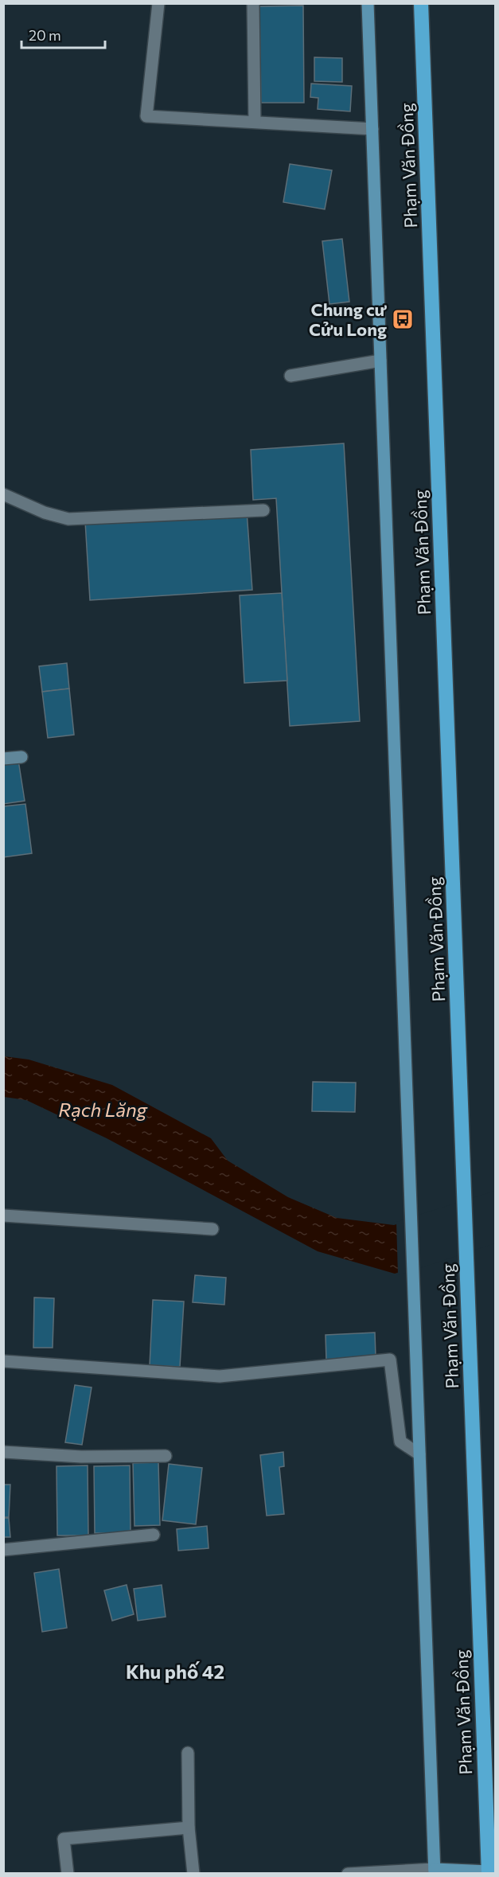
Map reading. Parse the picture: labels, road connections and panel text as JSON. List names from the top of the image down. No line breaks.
{"streets":{"highway":["Phạm Văn Đồng"]},"districts":["Khu phố 42"],"water":["Rạch Lăng"],"places":{"bus stop":["Chung cư Cửu Long"]},"scale_bar":"20 m"}
